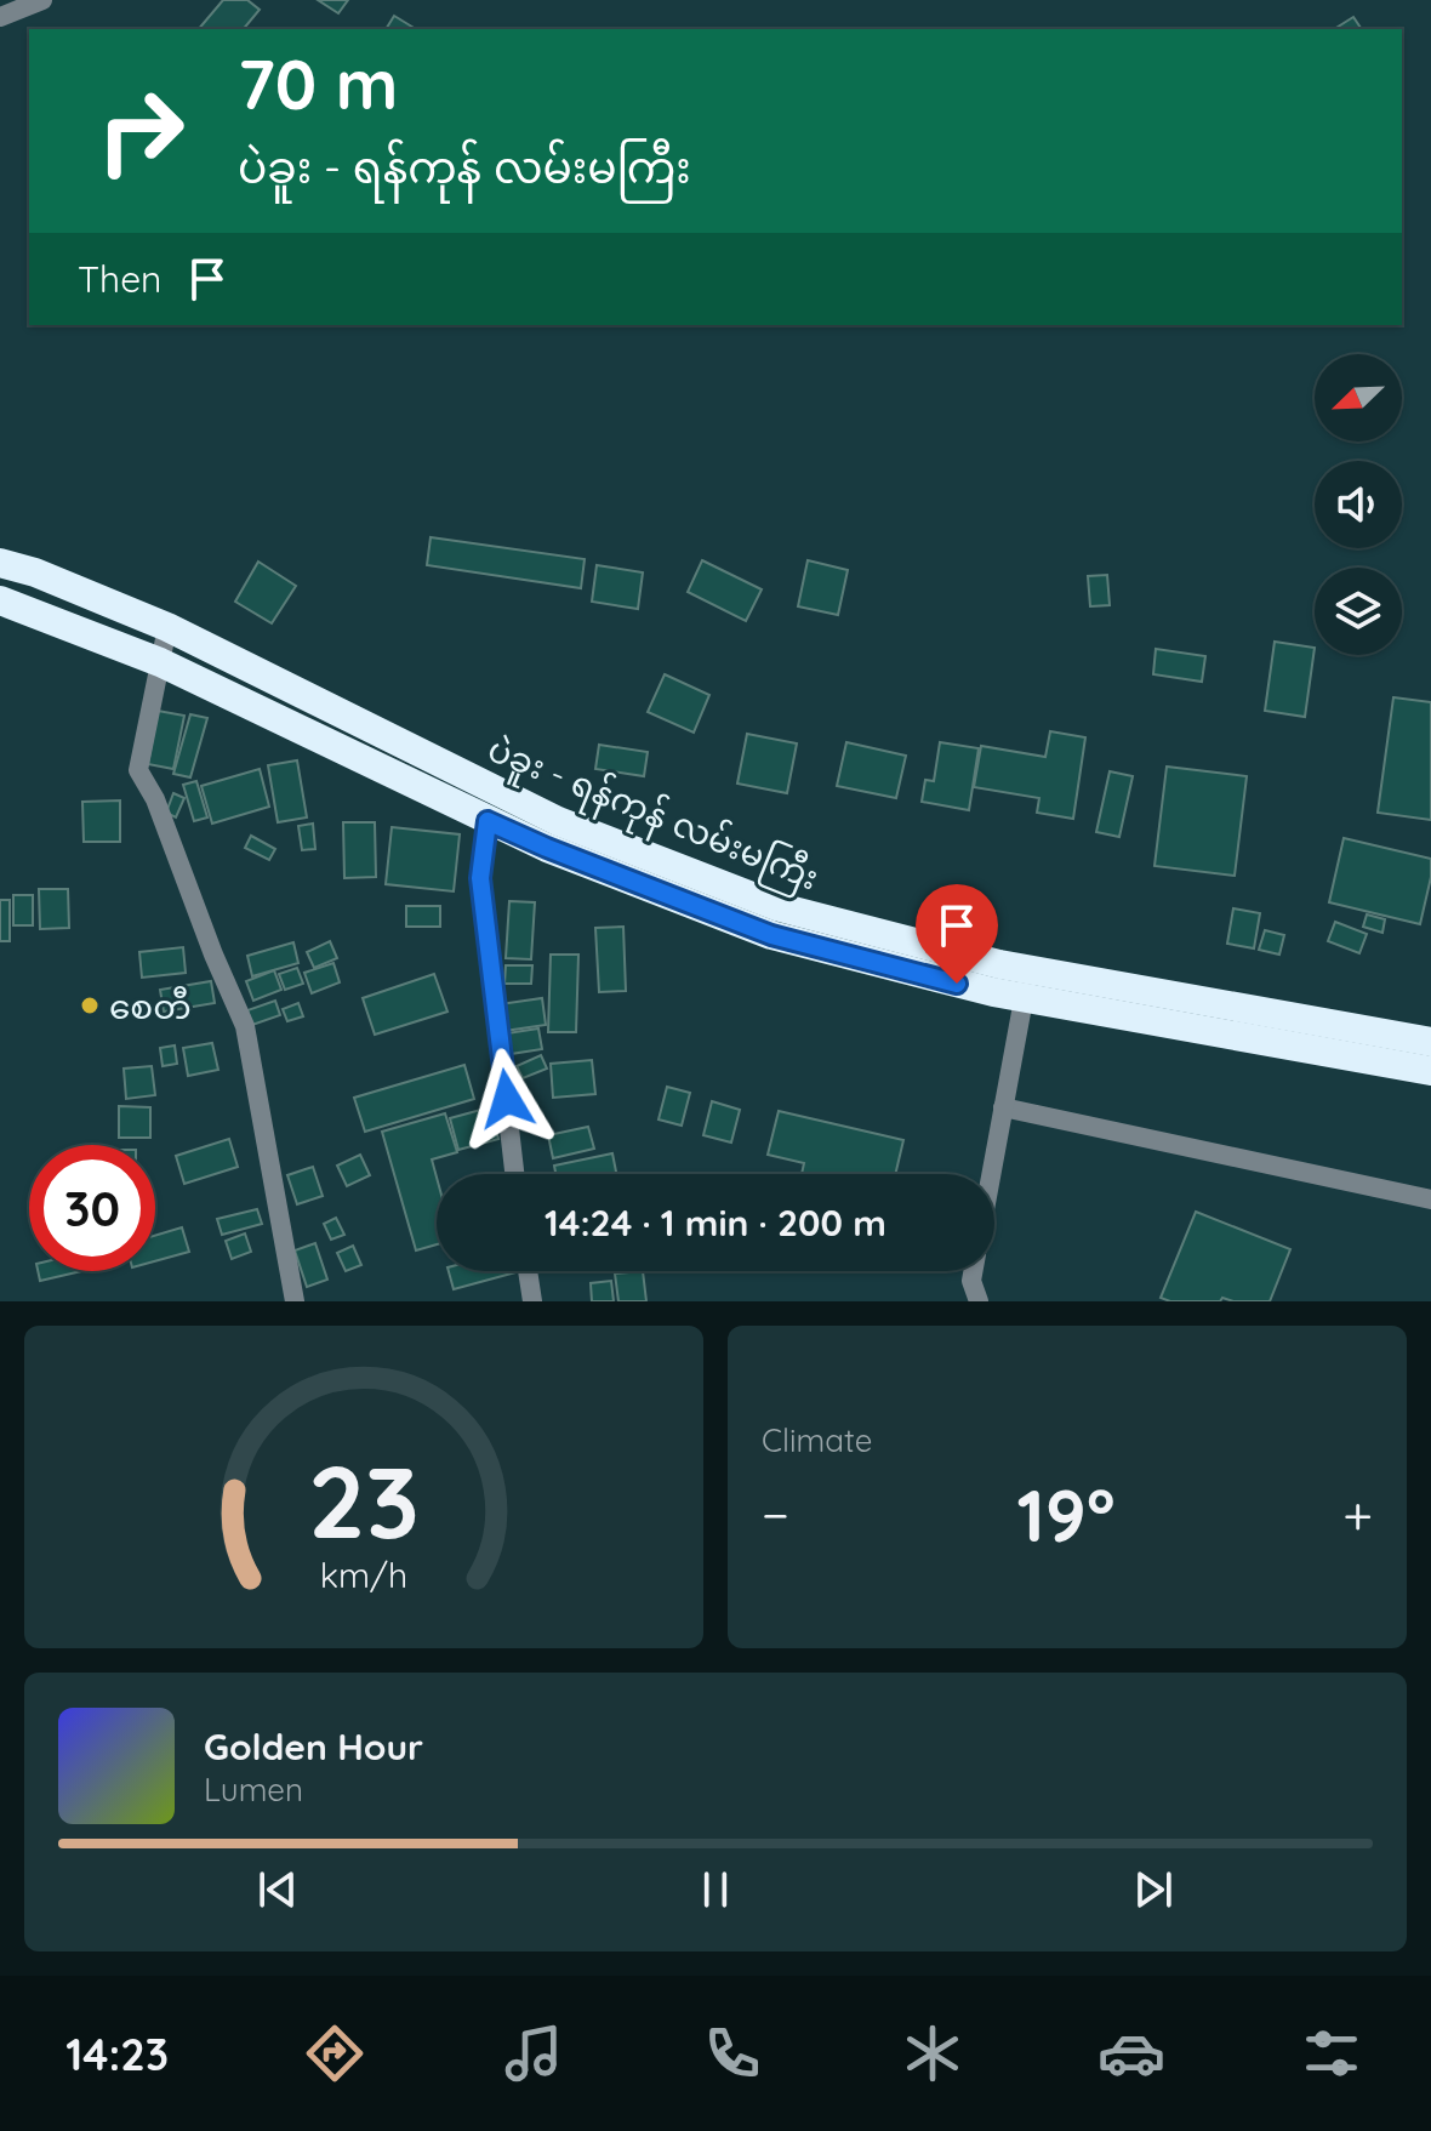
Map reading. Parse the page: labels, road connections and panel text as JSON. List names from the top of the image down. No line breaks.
{"streets":{"highway":["ပဲခူး - ရန်ကုန် လမ်းမကြီး"]},"places":["စေတီ"],"north":"bottom left","page":{"turn":["70 m","ပဲခူး - ရန်ကုန် လမ်းမကြီး"],"then":"Then","limit":"30","trip":"14:24 · 1 min · 200 m","tile":"Climate","heat":["−","19°","+"],"song":["Golden Hour","Lumen"],"tabs":"14:23","gauge":["23","km/h"]}}
